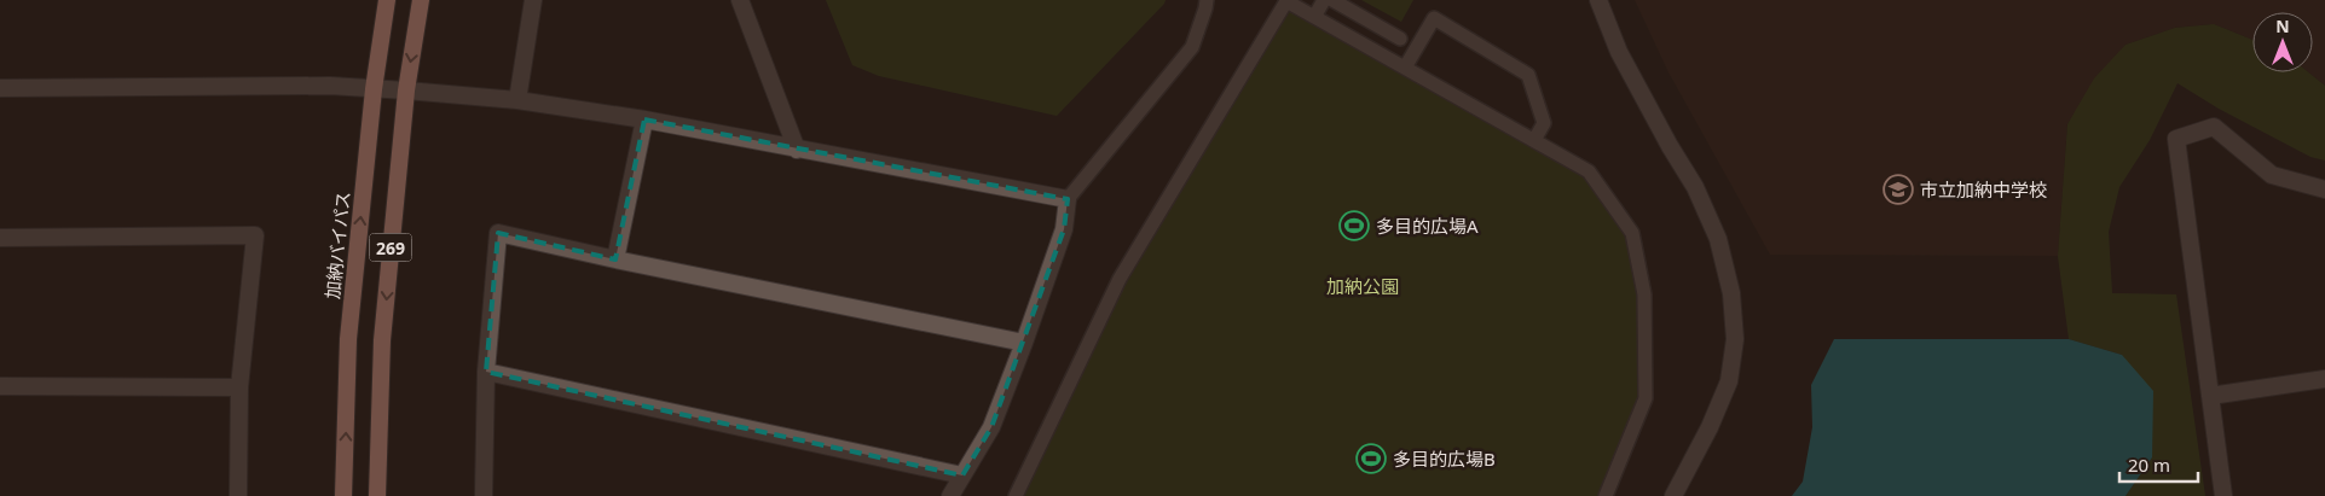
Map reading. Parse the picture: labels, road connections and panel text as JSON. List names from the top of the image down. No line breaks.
{"streets":{"highway":["加納バイパス","269"]},"parks":["加納公園"],"places":{"school or university":["市立加納中学校"],"sports":["多目的広場A","多目的広場B"]},"scale_bar":"20 m","north":"top"}
